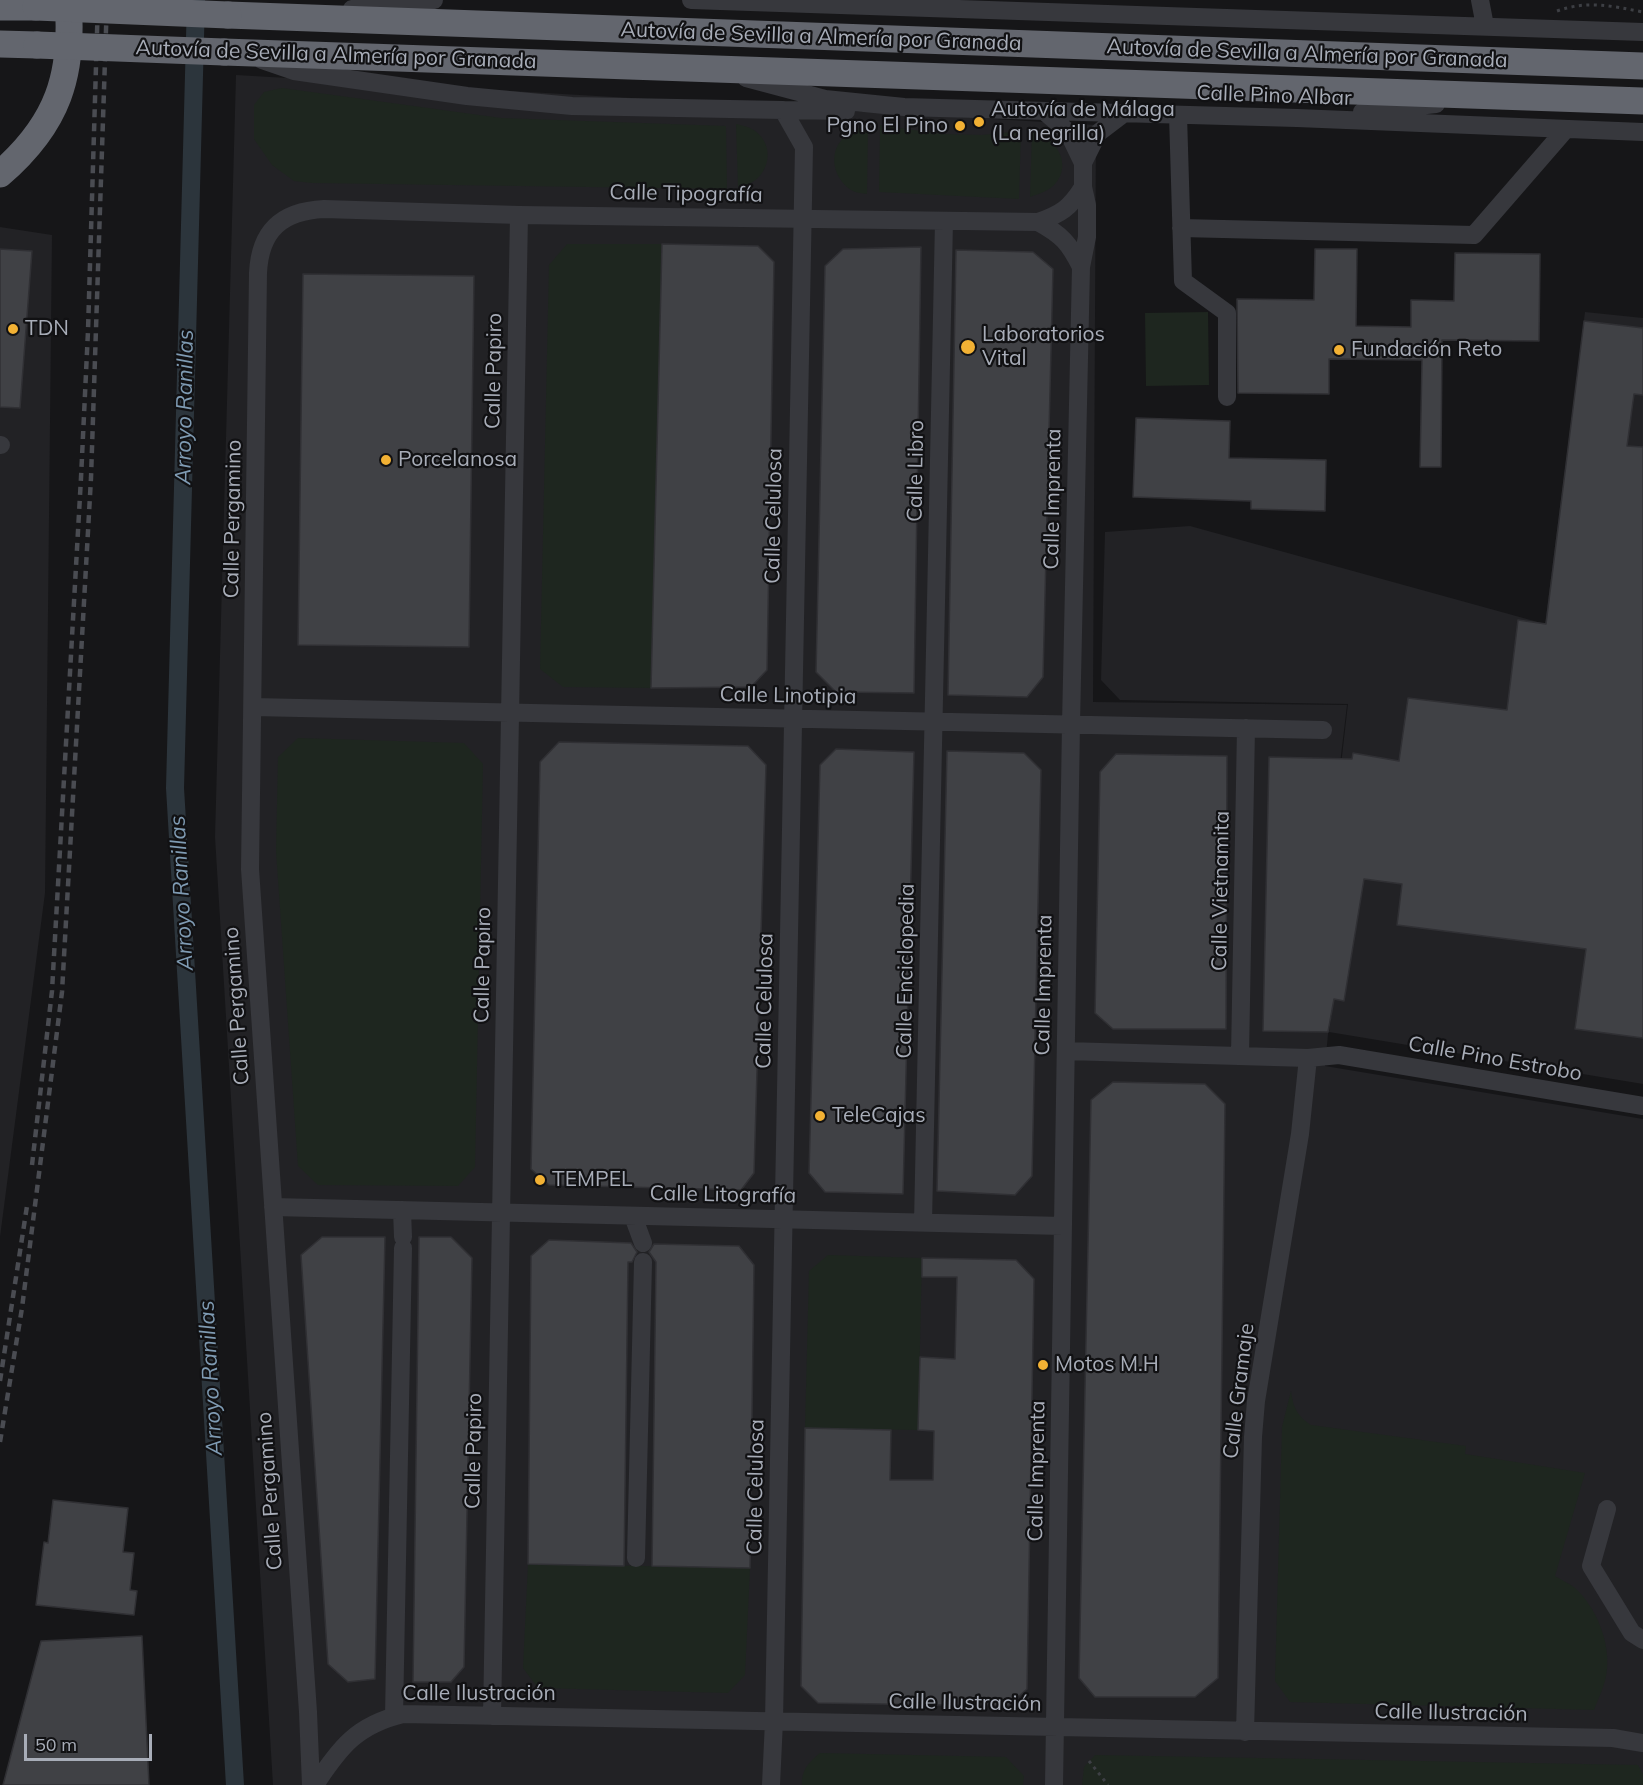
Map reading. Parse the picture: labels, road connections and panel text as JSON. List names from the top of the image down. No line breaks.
{"streets":{"highway":["Autovía de Sevilla a Almería por Granada"],"street":["Calle Pino Albar","Calle Tipografía","Calle Papiro","Calle Libro","Calle Imprenta","Calle Celulosa","Calle Pergamino","Calle Linotipia","Calle Vietnamita","Calle Enciclopedia","Calle Pino Estrobo","Calle Litografía","Calle Gramaje","Calle Ilustración"]},"crossings":[["Calle Pino Albar","Calle Imprenta"],["Calle Tipografía","Calle Papiro"],["Calle Tipografía","Calle Libro"],["Calle Tipografía","Calle Celulosa"],["Calle Tipografía","Calle Pergamino"],["Calle Papiro","Calle Linotipia"],["Calle Papiro","Calle Litografía"],["Calle Papiro","Calle Ilustración"],["Calle Libro","Calle Linotipia"],["Calle Libro","Calle Enciclopedia"],["Calle Imprenta","Calle Linotipia"],["Calle Imprenta","Calle Pino Estrobo"],["Calle Imprenta","Calle Litografía"],["Calle Imprenta","Calle Ilustración"],["Calle Celulosa","Calle Linotipia"],["Calle Celulosa","Calle Litografía"],["Calle Celulosa","Calle Ilustración"],["Calle Pergamino","Calle Linotipia"],["Calle Pergamino","Calle Litografía"],["Calle Pergamino","Calle Ilustración"],["Calle Linotipia","Calle Vietnamita"],["Calle Linotipia","Calle Enciclopedia"],["Calle Vietnamita","Calle Pino Estrobo"],["Calle Enciclopedia","Calle Litografía"],["Calle Pino Estrobo","Calle Gramaje"],["Calle Gramaje","Calle Ilustración"]],"water":["Arroyo Ranillas"],"places":["Autovía de Málaga (La negrilla)","Pgno El Pino","TDN","Laboratorios Vital","Fundación Reto","Porcelanosa","TeleCajas","TEMPEL","Motos M.H"],"scale_bar":"50 m"}
